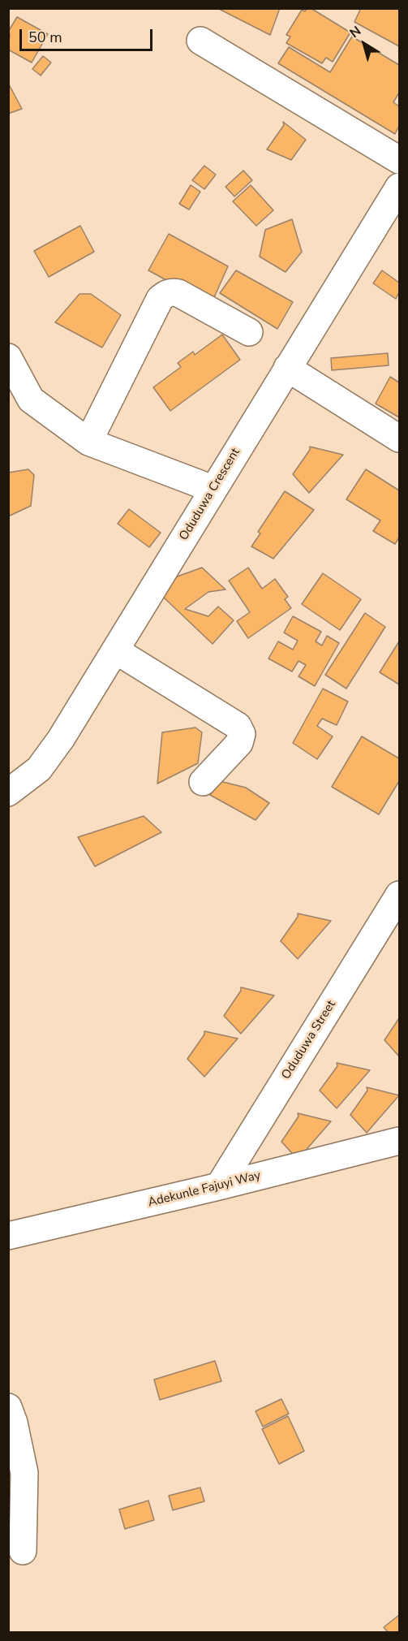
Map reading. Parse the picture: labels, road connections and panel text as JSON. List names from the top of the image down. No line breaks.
{"streets":{"street":["Oduduwa Crescent","Oduduwa Street","Adekunle Fajuyi Way"]},"crossings":[["Oduduwa Street","Adekunle Fajuyi Way"]],"scale_bar":"50 m","north":"top left"}
